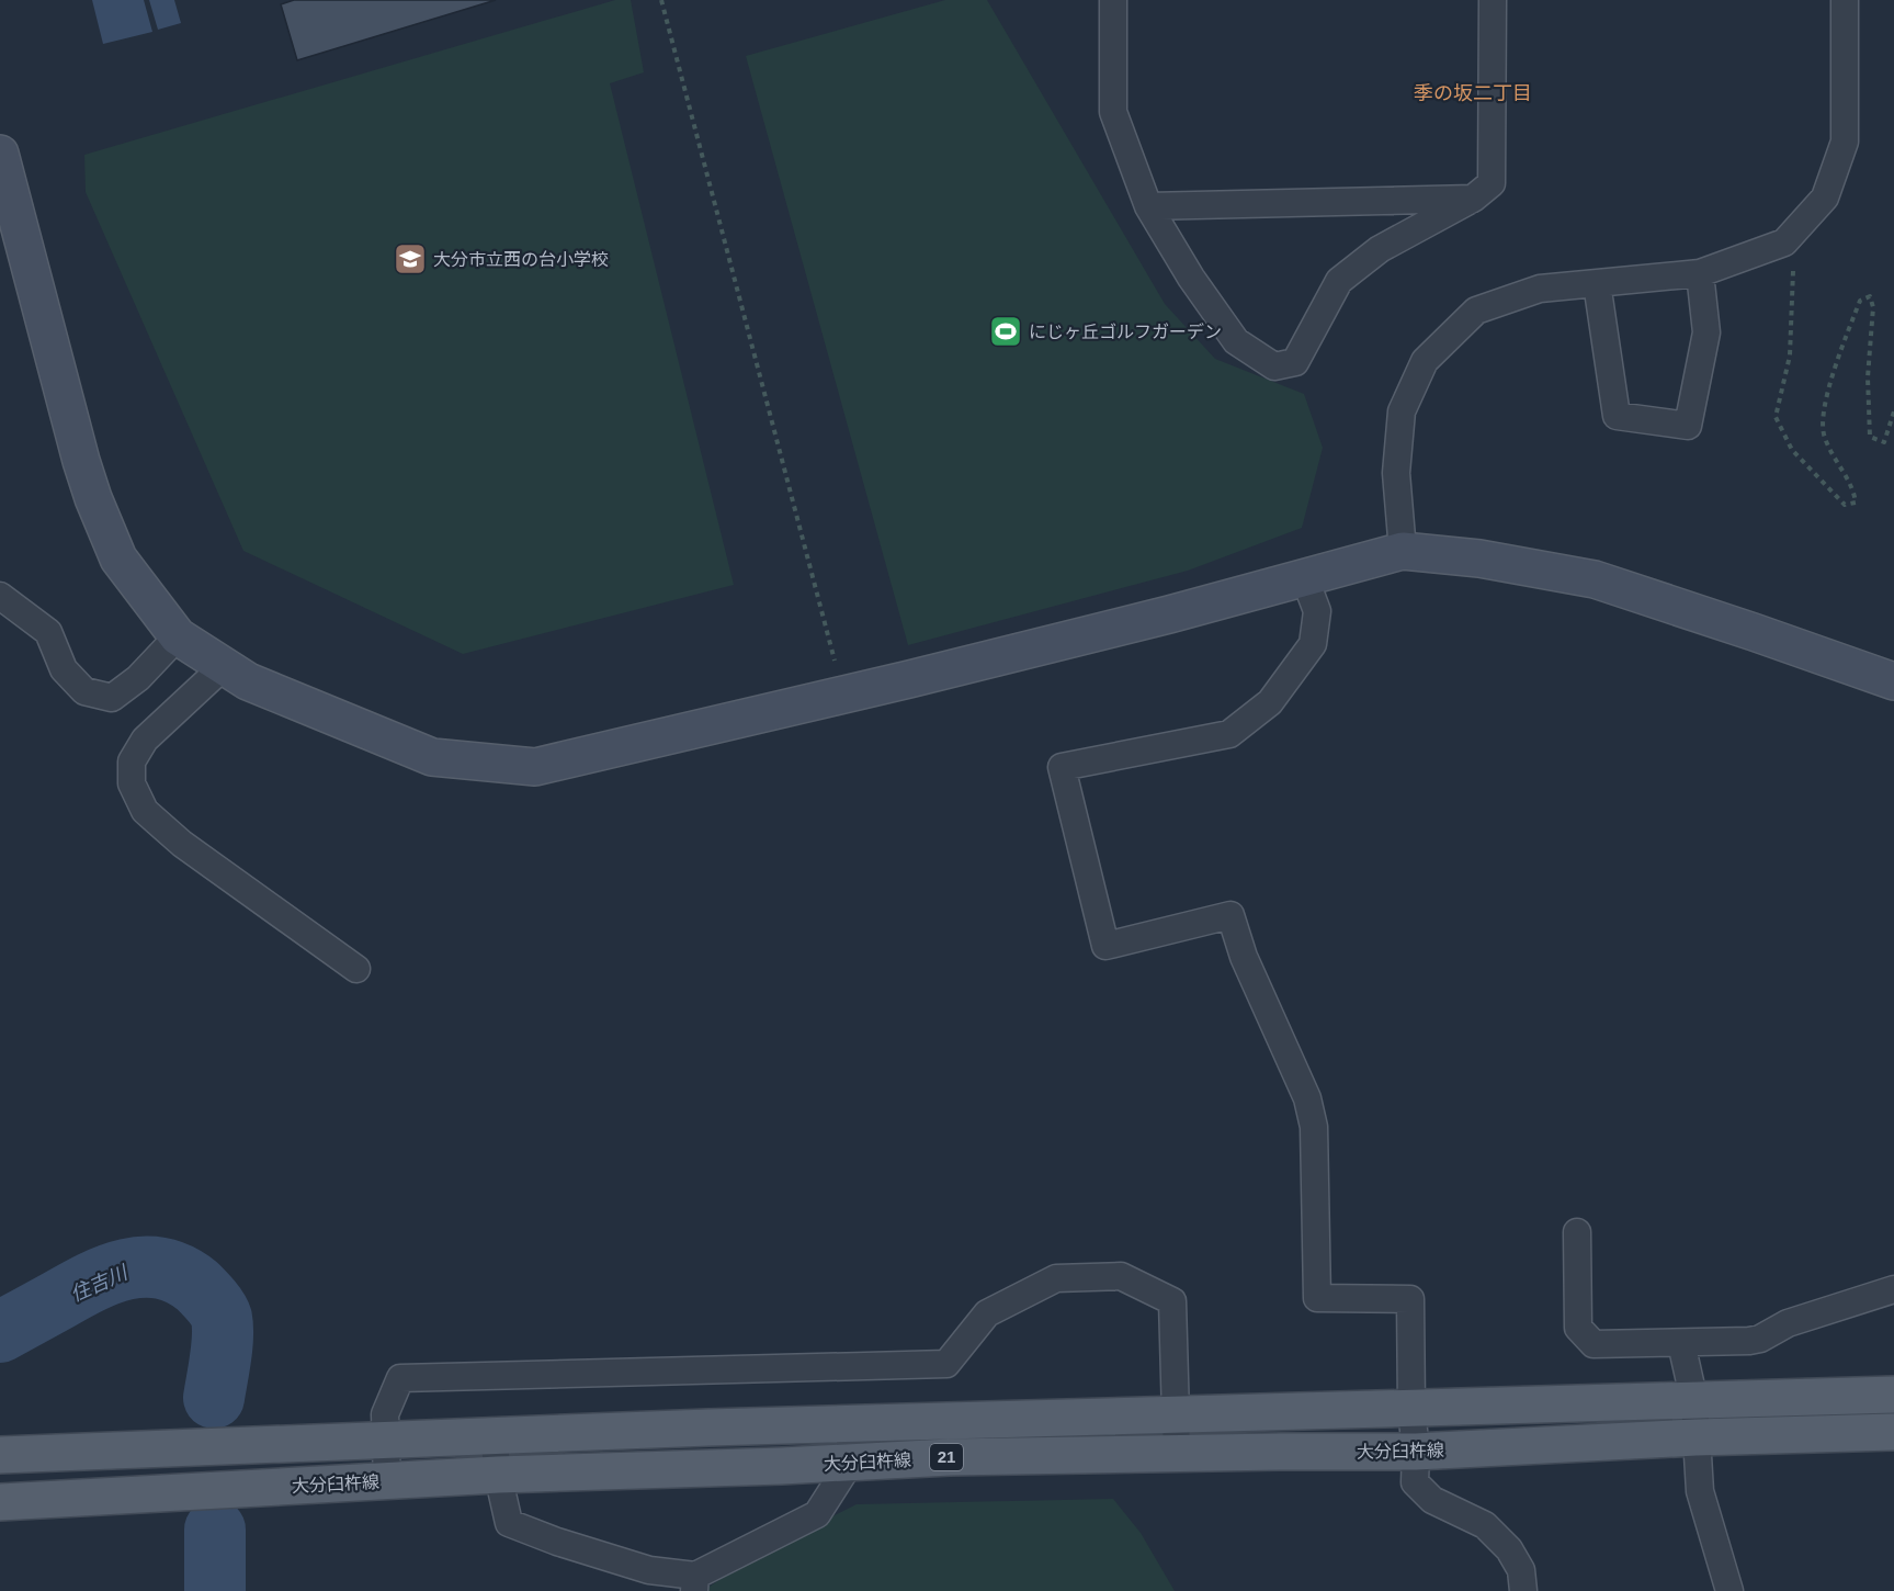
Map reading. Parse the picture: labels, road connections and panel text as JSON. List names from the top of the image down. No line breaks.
{"streets":{"main road":["大分臼杵線","21"]},"districts":["季の坂二丁目"],"water":["住吉川"],"places":{"school or university":["大分市立西の台小学校"],"sports":["にじヶ丘ゴルフガーデン"]}}
